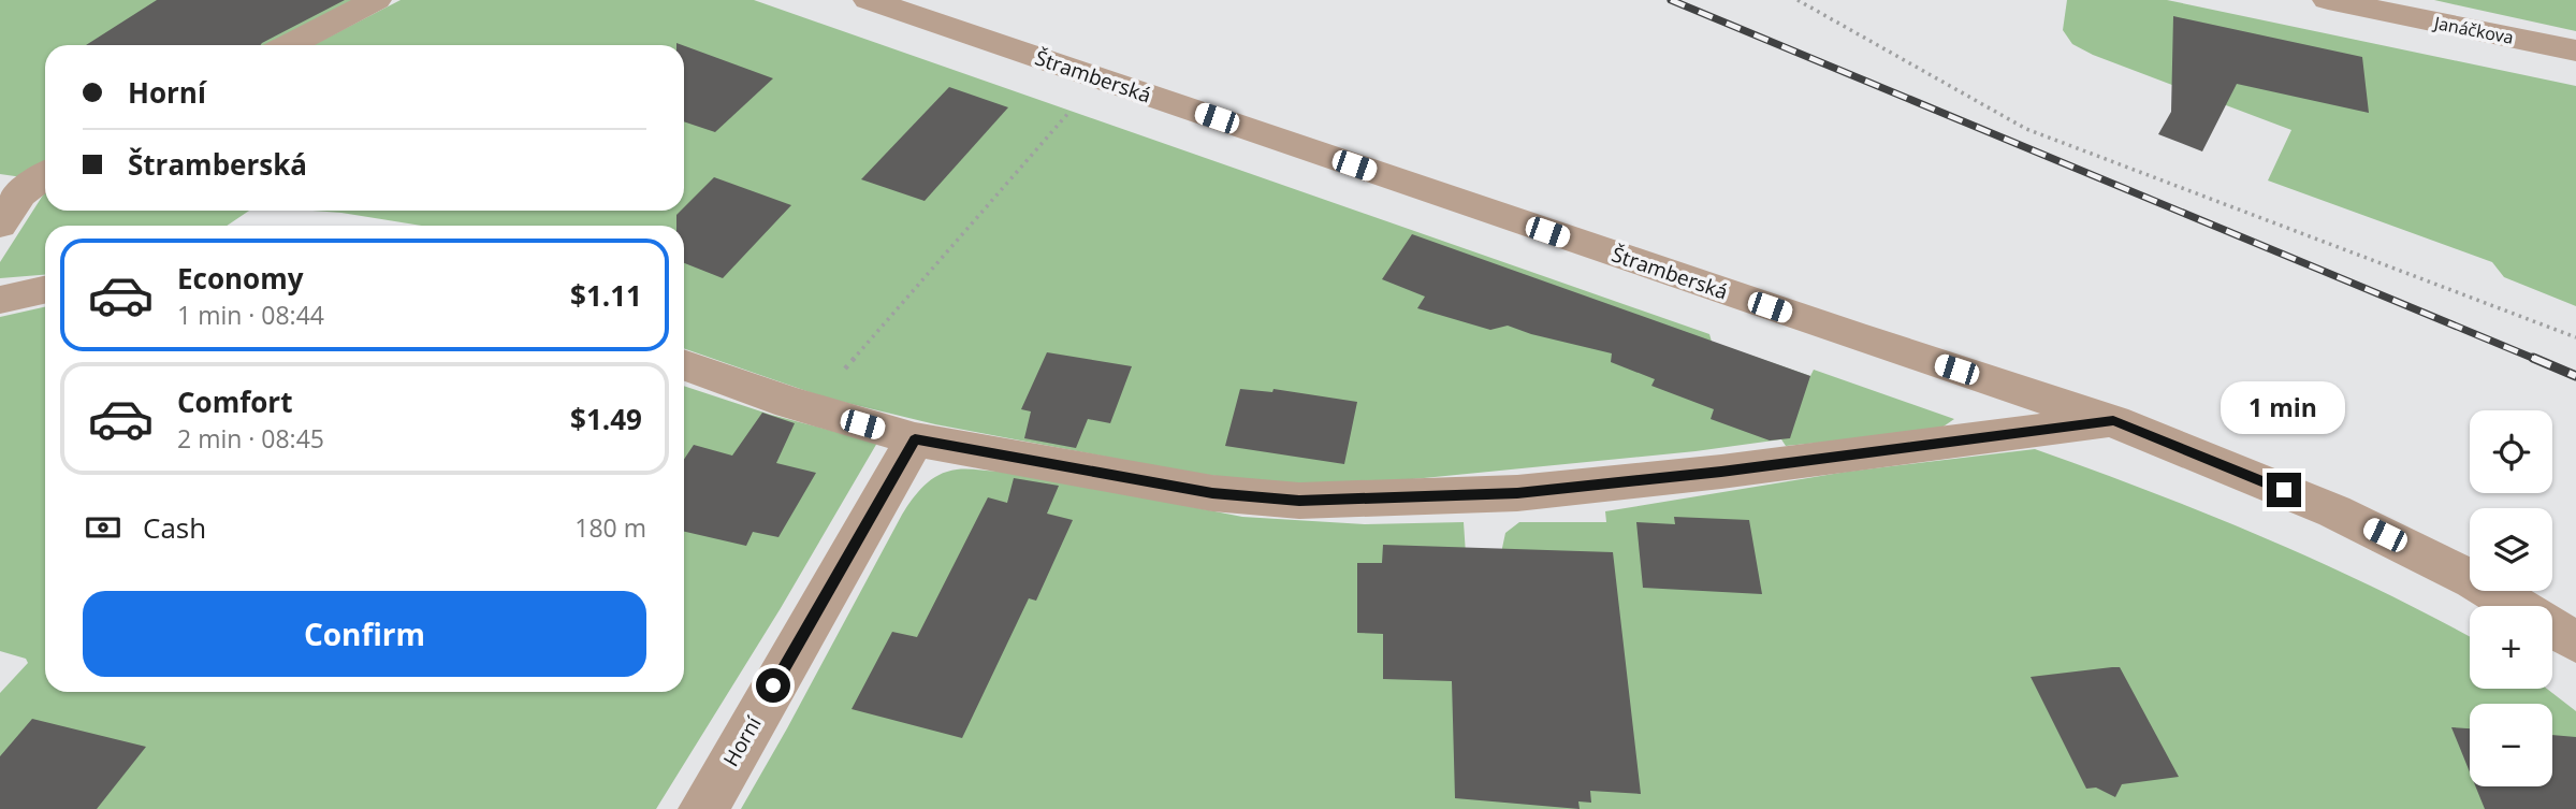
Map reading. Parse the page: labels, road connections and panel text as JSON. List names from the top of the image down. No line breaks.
{"streets":{"street":["Janáčkova","Štramberská","Horní"]},"page":{"banner":["Horní","Štramberská"],"list":[{"name":"Economy","note":"1 min · 08:44","value":"$1.11"},{"name":"Comfort","note":"2 min · 08:45","value":"$1.49"}],"bubble":"1 min","map_buttons":["+","−"],"pay":["Cash","180 m"],"buttons":"Confirm"}}
